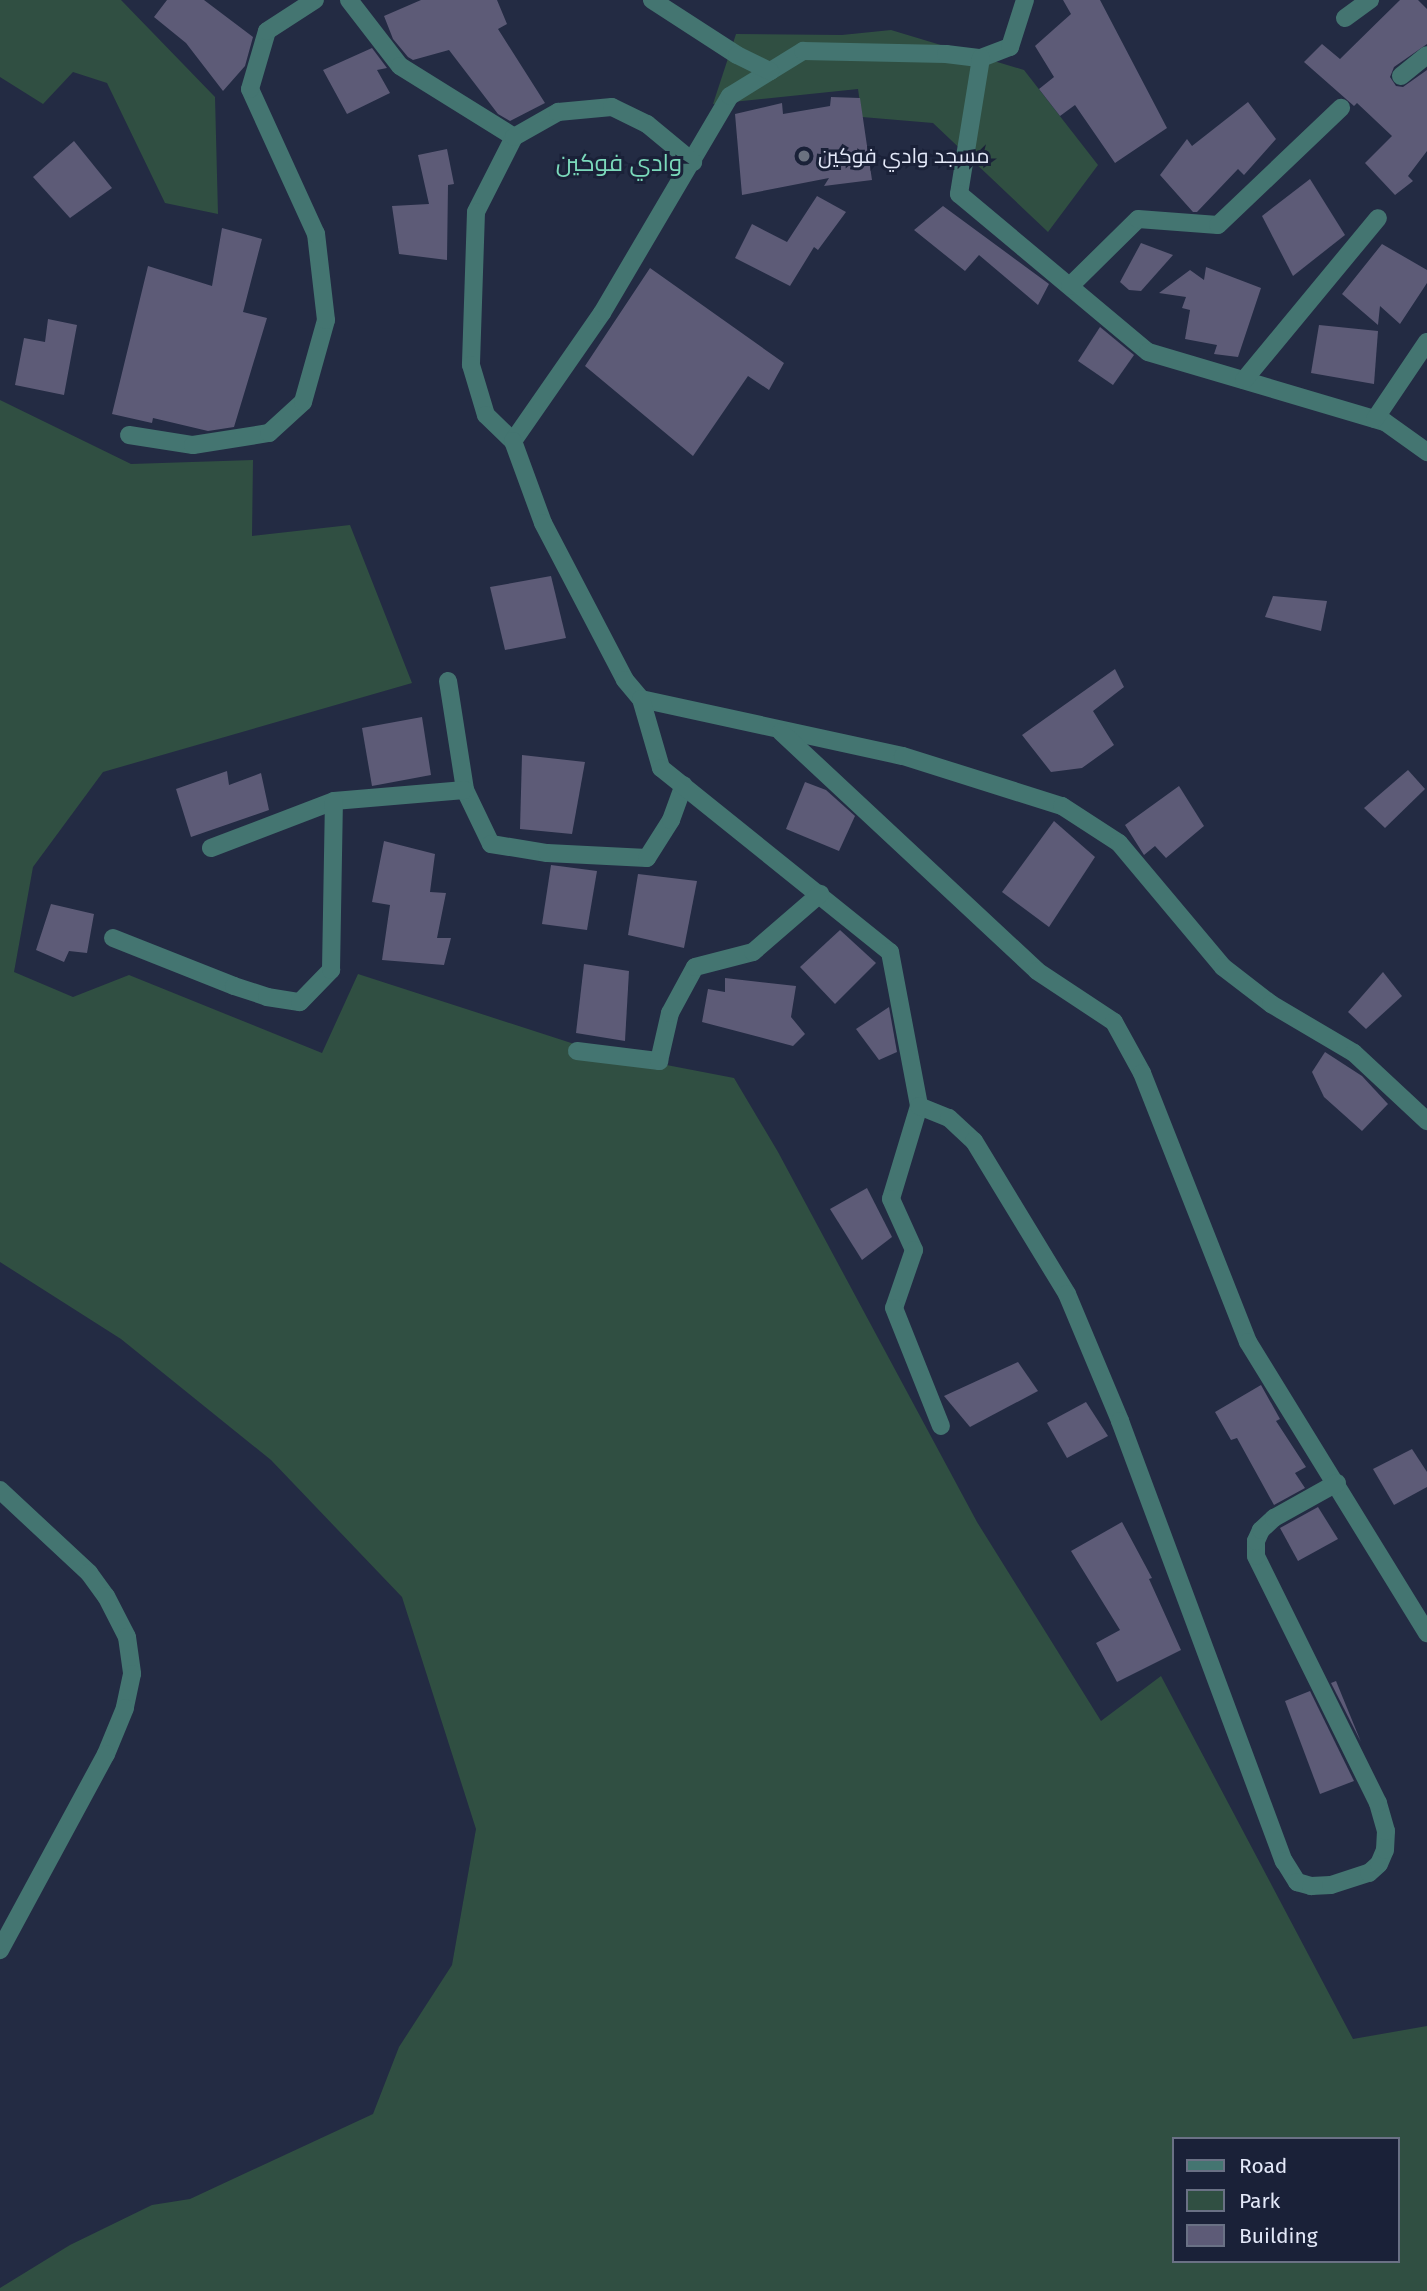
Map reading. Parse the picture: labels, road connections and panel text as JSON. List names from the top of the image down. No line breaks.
{"districts":["وادي فوكين"],"places":["مسجد وادي فوكين"],"legend":["Road","Park","Building"]}
